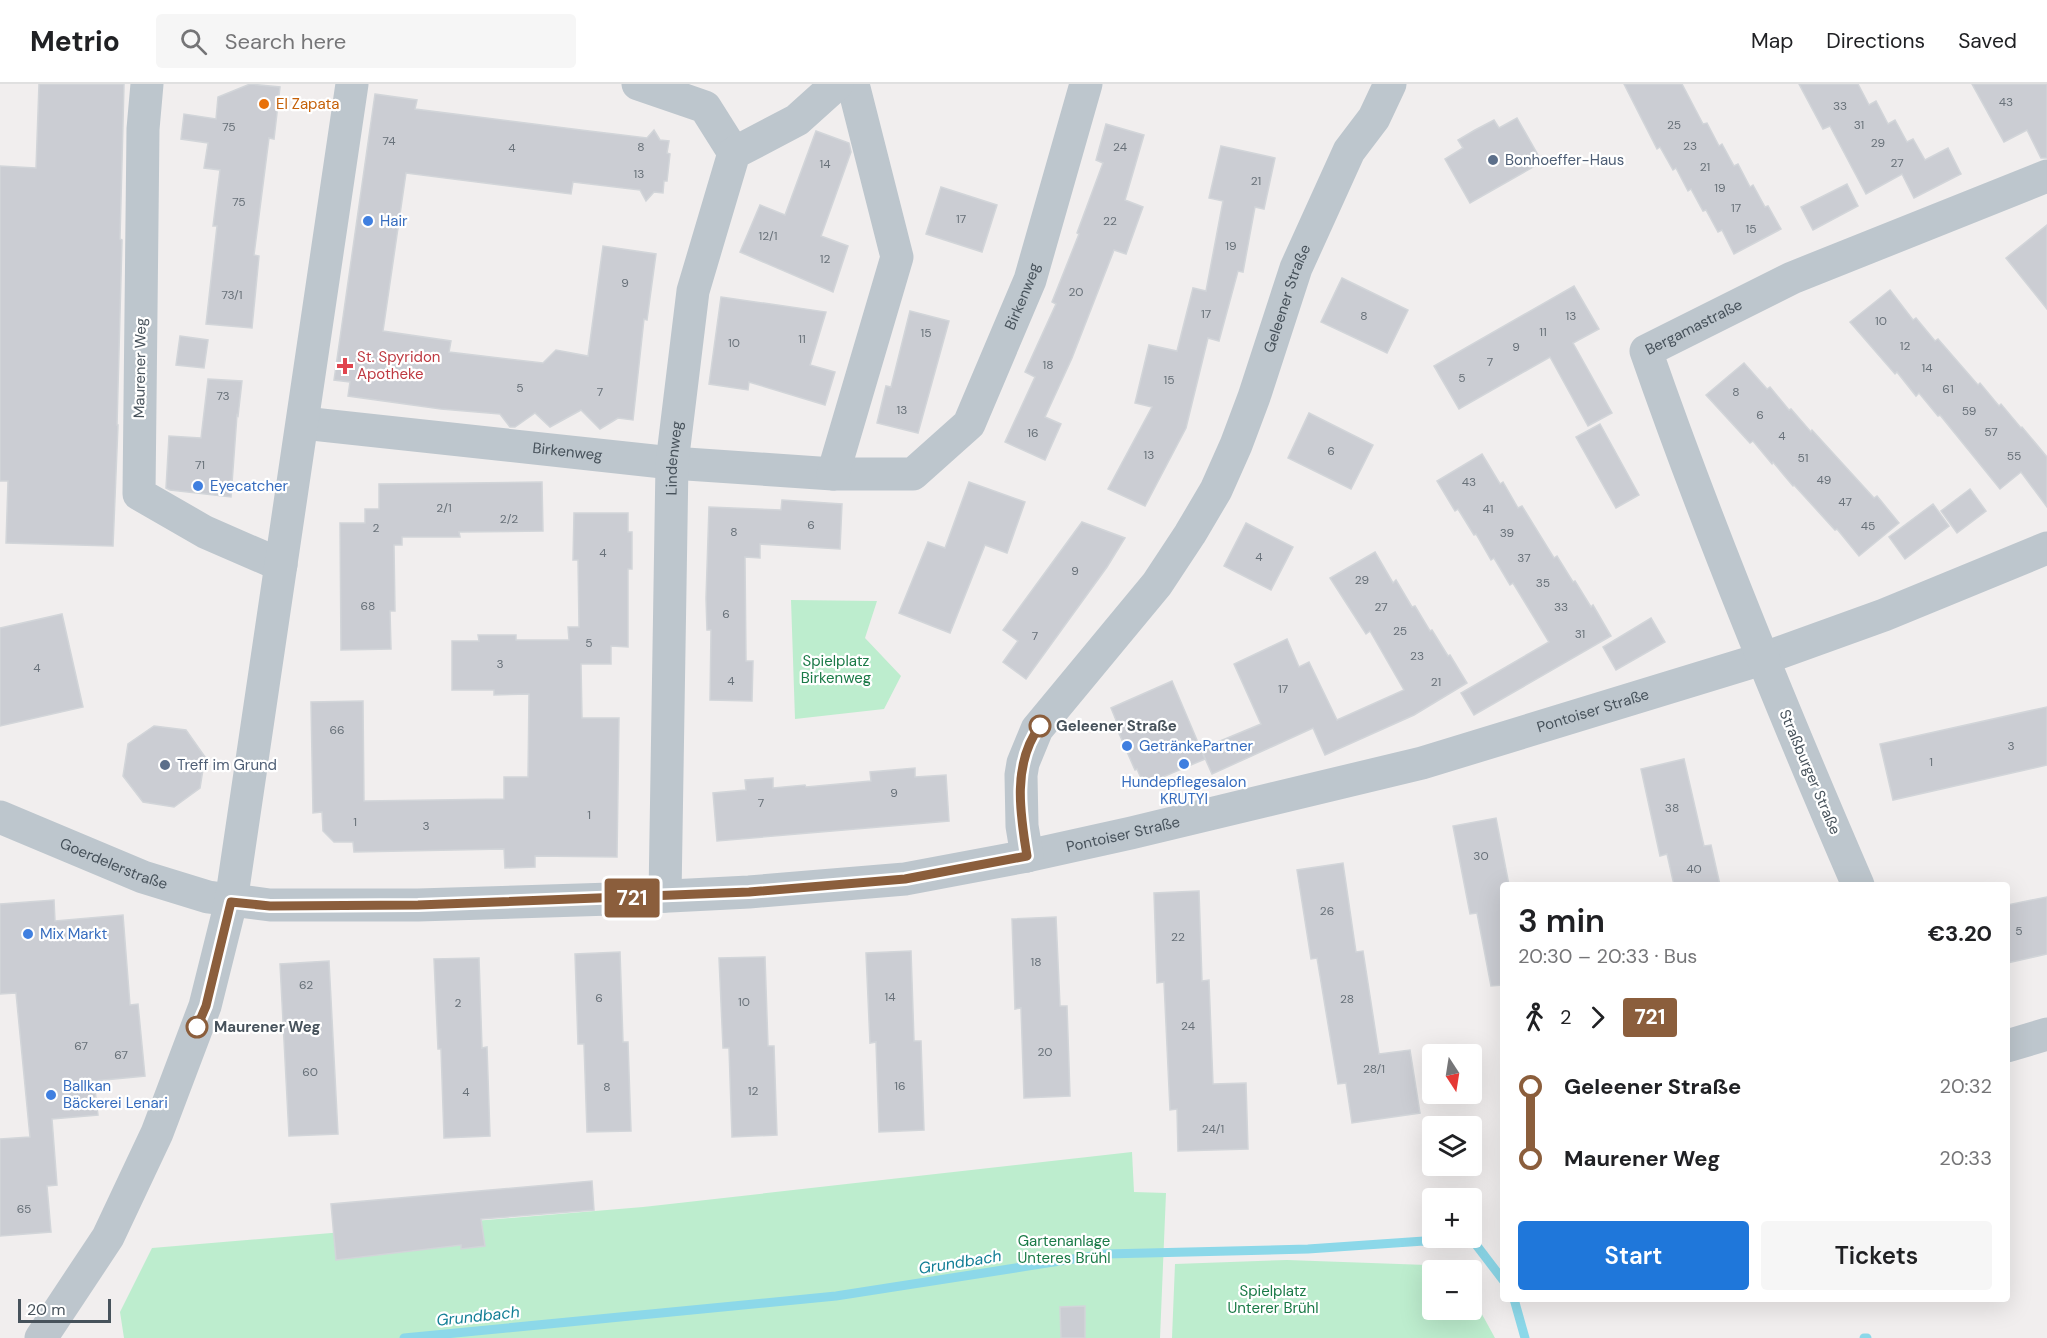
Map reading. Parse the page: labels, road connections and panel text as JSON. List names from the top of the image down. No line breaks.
{"streets":{"street":["Birkenweg","Geleener Straße","Bergamastraße","Maurener Weg","Lindenweg","Pontoiser Straße","Straßburger Straße","Goerdelerstraße"]},"crossings":[["Birkenweg","Lindenweg"],["Geleener Straße","Pontoiser Straße"],["Bergamastraße","Pontoiser Straße"],["Bergamastraße","Straßburger Straße"],["Lindenweg","Pontoiser Straße"],["Pontoiser Straße","Straßburger Straße"],["Pontoiser Straße","Goerdelerstraße"]],"water":["Grundbach"],"parks":["Spielplatz Birkenweg","Gartenanlage Unteres Brühl","Spielplatz Unterer Brühl"],"places":{"other":["El Zapata","Bonhoeffer-Haus","Hair","Eyecatcher","Geleener Straße","GetränkePartner","Hundepflegesalon KRUTYI","Treff im Grund","Mix Markt","Maurener Weg","Ballkan Bäckerei Lenari"],"health":["St. Spyridon Apotheke"]},"lines":["bus line 721"],"house_numbers":["43","33","25","31","75","74","29","23","8","24","4","27","14","21","13","21","19","75","17","17","22","15","12/1","19","12","9","20","73/1","17","8","13","10","11","15","11","10","12","9","7","18","14","5","15","5","61","7","8","73","13","59","6","57","16","4","6","13","55","51","71","49","43","47","2/1","41","2/2","6","45","2","8","39","4","4","37","9","29","35","68","27","33","6","25","31","7","5","23","3","4","4","21","17","66","3","1","9","7","38","1","1","3","30","40","26","5","22","18","62","14","6","28","10","2","24","67","20","67","28/1","60","16","8","12","4","24/1","65"],"scale_bar":"20 m","north":"bottom","page":{"header":"Metrio","search":"Search here","nav":["Map","Directions","Saved"],"on_map":"721","heading":["3 min","20:30 – 20:33 · Bus","€3.20"],"legs":["2","721"],"map_buttons":["+","−"],"list":[{"name":"Geleener Straße","value":"20:32"},{"name":"Maurener Weg","value":"20:33"}],"buttons":["Start","Tickets"],"scale":"20 m"}}
